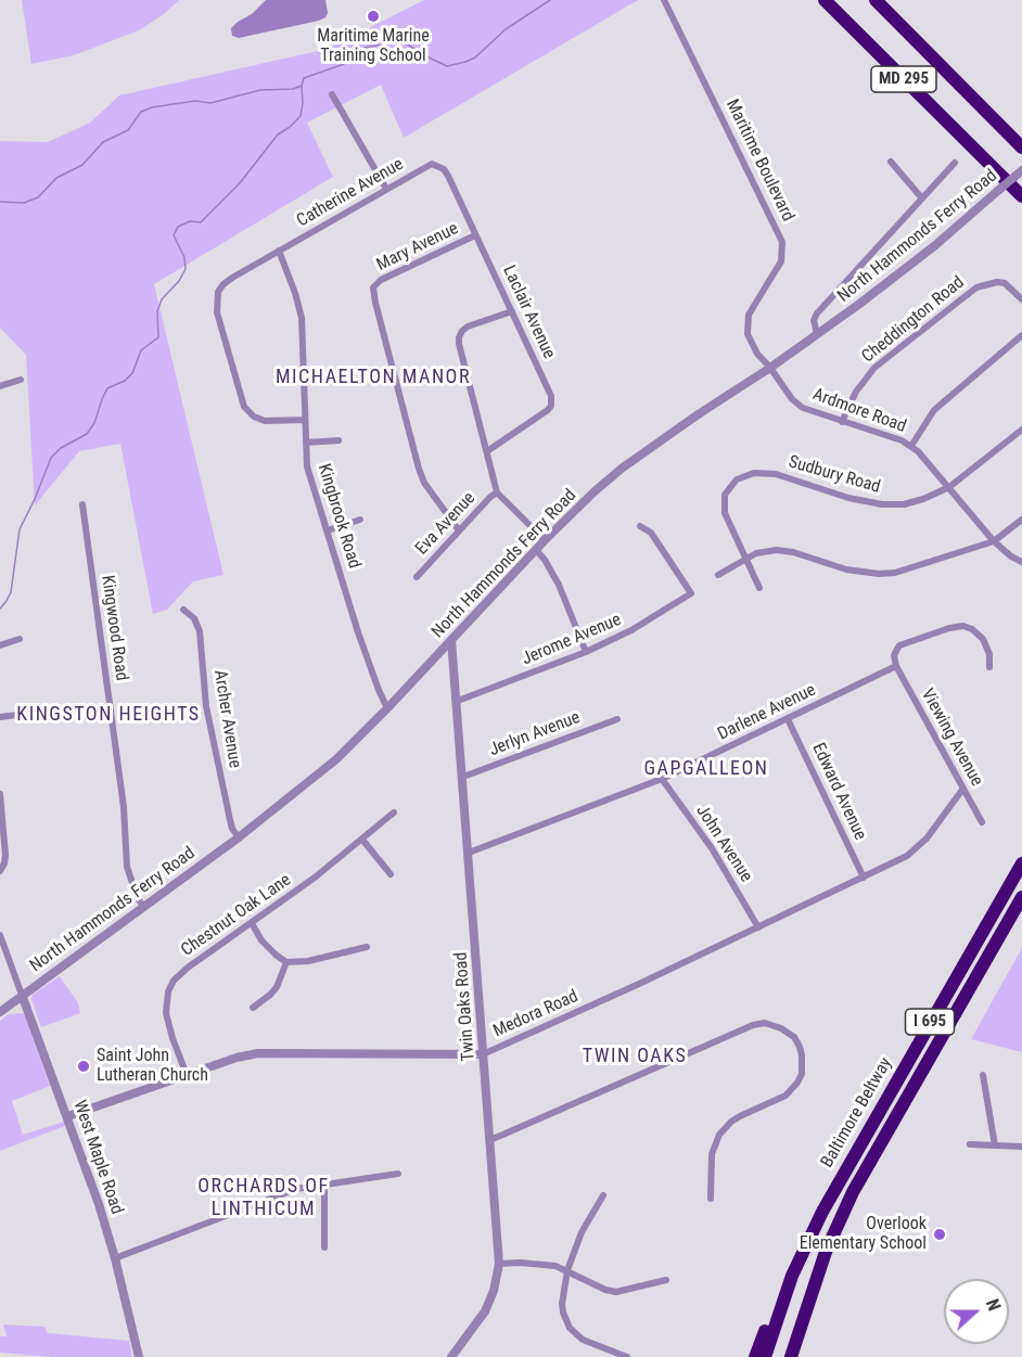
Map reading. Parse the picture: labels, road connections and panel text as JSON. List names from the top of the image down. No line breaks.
{"streets":{"highway":["MD 295","I 695","Baltimore Beltway"],"street":["Maritime Boulevard","Catherine Avenue","North Hammonds Ferry Road","Mary Avenue","Laclair Avenue","Cheddington Road","Ardmore Road","Sudbury Road","Kingbrook Road","Eva Avenue","Kingwood Road","Jerome Avenue","Darlene Avenue","Archer Avenue","Jerlyn Avenue","Viewing Avenue","Edward Avenue","John Avenue","Chestnut Oak Lane","Twin Oaks Road","Medora Road","West Maple Road"]},"crossings":[["Maritime Boulevard","North Hammonds Ferry Road"],["Maritime Boulevard","Ardmore Road"],["Catherine Avenue","Laclair Avenue"],["Catherine Avenue","Kingbrook Road"],["North Hammonds Ferry Road","Ardmore Road"],["North Hammonds Ferry Road","Kingbrook Road"],["North Hammonds Ferry Road","Kingwood Road"],["North Hammonds Ferry Road","Archer Avenue"],["North Hammonds Ferry Road","Twin Oaks Road"],["North Hammonds Ferry Road","West Maple Road"],["Mary Avenue","Laclair Avenue"],["Mary Avenue","Eva Avenue"],["Cheddington Road","Ardmore Road"],["Ardmore Road","Sudbury Road"],["Jerome Avenue","Twin Oaks Road"],["Darlene Avenue","Viewing Avenue"],["Darlene Avenue","Edward Avenue"],["Darlene Avenue","John Avenue"],["Darlene Avenue","Twin Oaks Road"],["Jerlyn Avenue","Twin Oaks Road"],["Viewing Avenue","Medora Road"],["Edward Avenue","Medora Road"],["John Avenue","Medora Road"],["Chestnut Oak Lane","Medora Road"],["Twin Oaks Road","Medora Road"],["Medora Road","West Maple Road"]],"districts":["MICHAELTON MANOR","KINGSTON HEIGHTS","GAPGALLEON","TWIN OAKS","ORCHARDS OF LINTHICUM"],"places":["Maritime Marine Training School","Saint John Lutheran Church","Overlook Elementary School"],"north":"right"}
